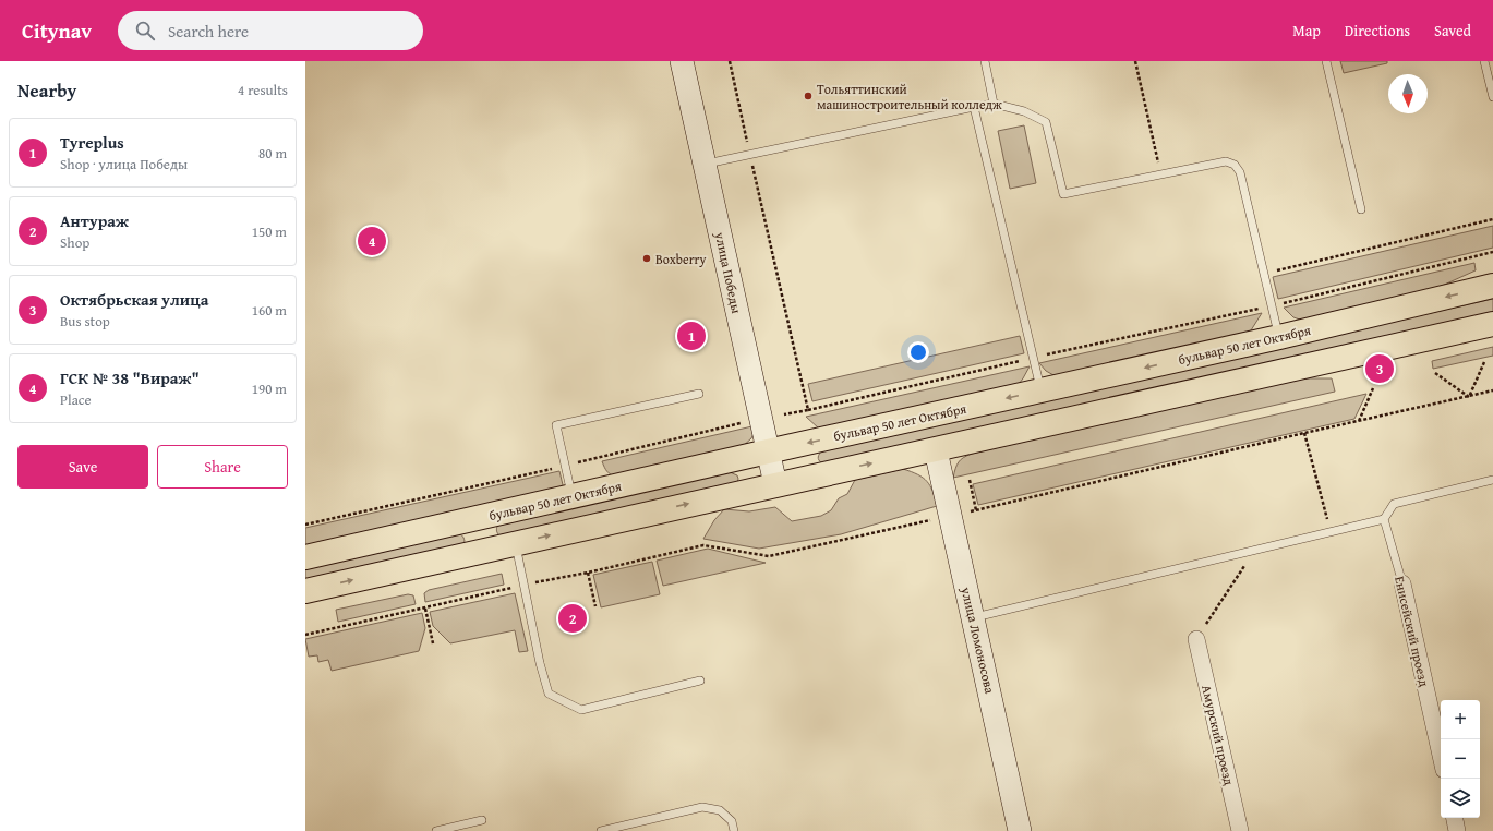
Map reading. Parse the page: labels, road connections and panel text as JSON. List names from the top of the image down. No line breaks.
{"streets":{"main road":["улица Победы","бульвар 50 лет Октября","улица Ломоносова"],"street":["Енисейский проезд","Амурский проезд"]},"crossings":[["улица Победы","бульвар 50 лет Октября"]],"places":["Тольяттинский машиностроительный колледж","Boxberry"],"north":"bottom","page":{"header":"Citynav","search":"Search here","nav":["Map","Directions","Saved"],"heading":["Nearby","4 results"],"list":[{"mark":"1","name":"Tyreplus","note":"Shop · улица Победы","value":"80 m"},{"mark":"2","name":"Антураж","note":"Shop","value":"150 m"},{"mark":"3","name":"Октябрьская улица","note":"Bus stop","value":"160 m"},{"mark":"4","name":"ГСК № 38 \"Вираж\"","note":"Place","value":"190 m"}],"pins":["4","1","3","2"],"buttons":["Save","Share"],"map_buttons":["+","−"]}}
